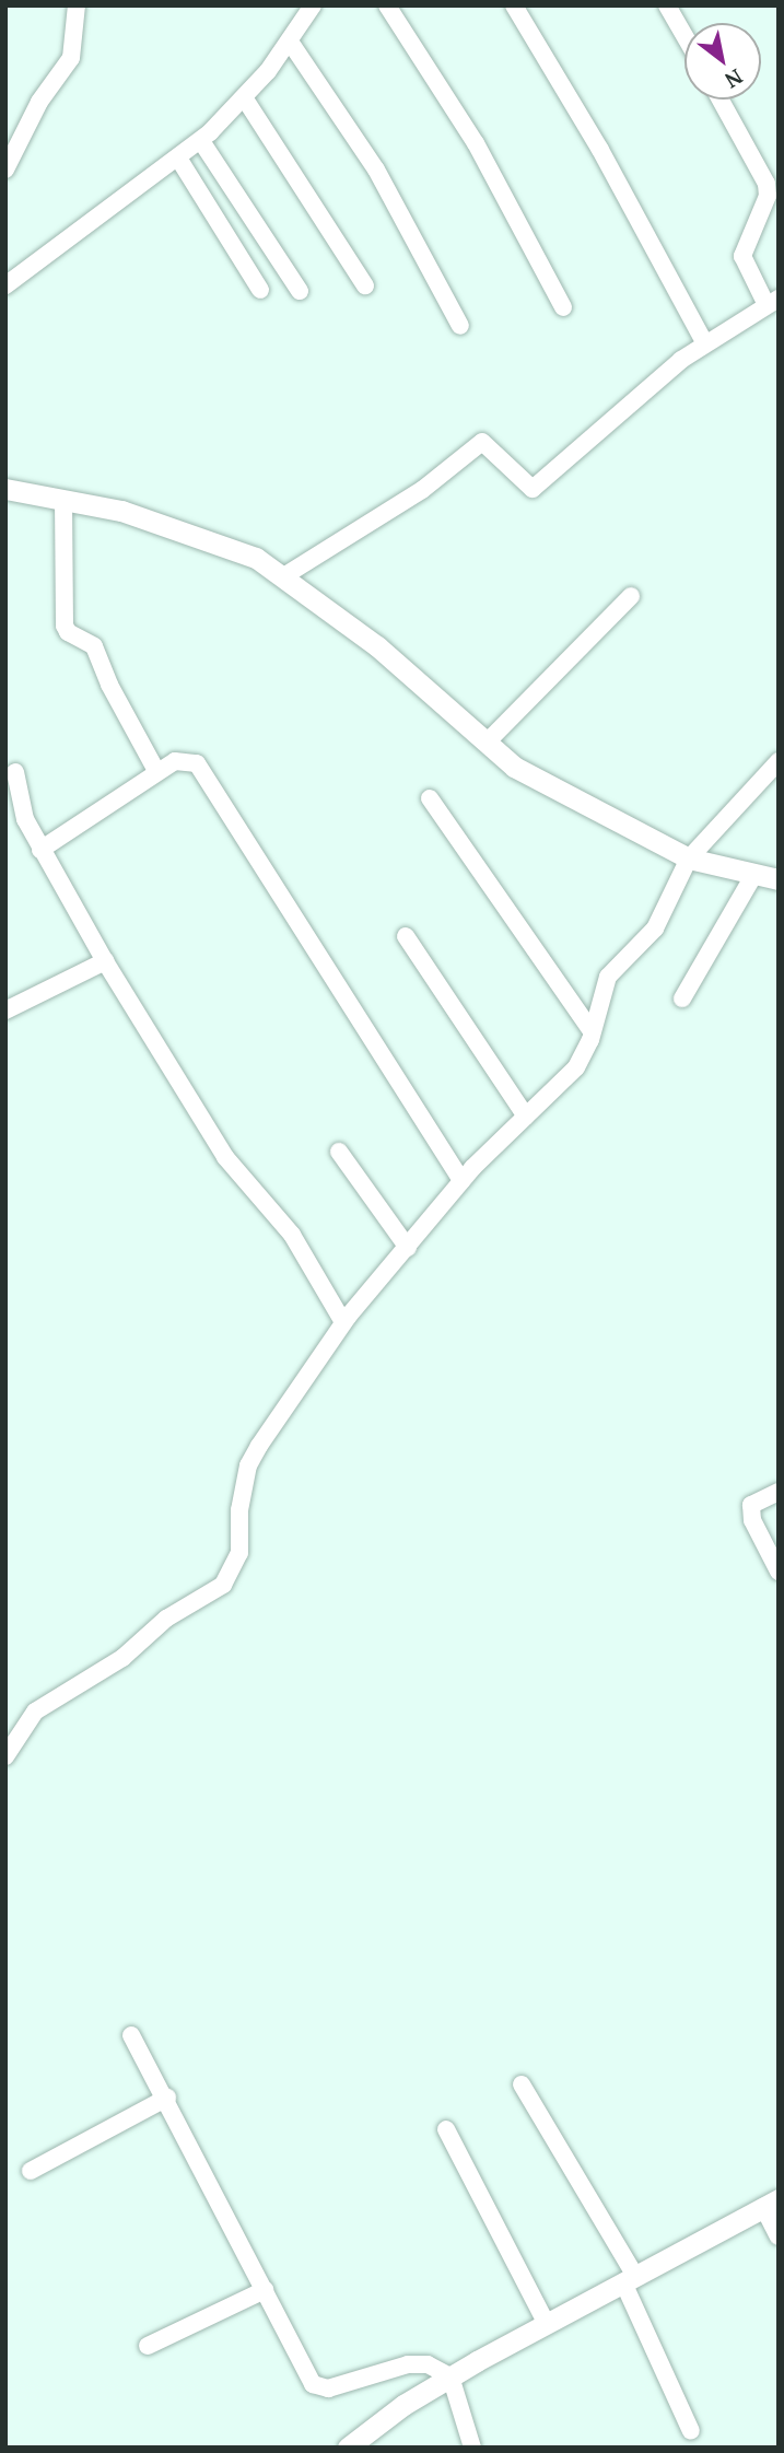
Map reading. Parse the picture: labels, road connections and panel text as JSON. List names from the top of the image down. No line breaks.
{"north":"bottom right"}
